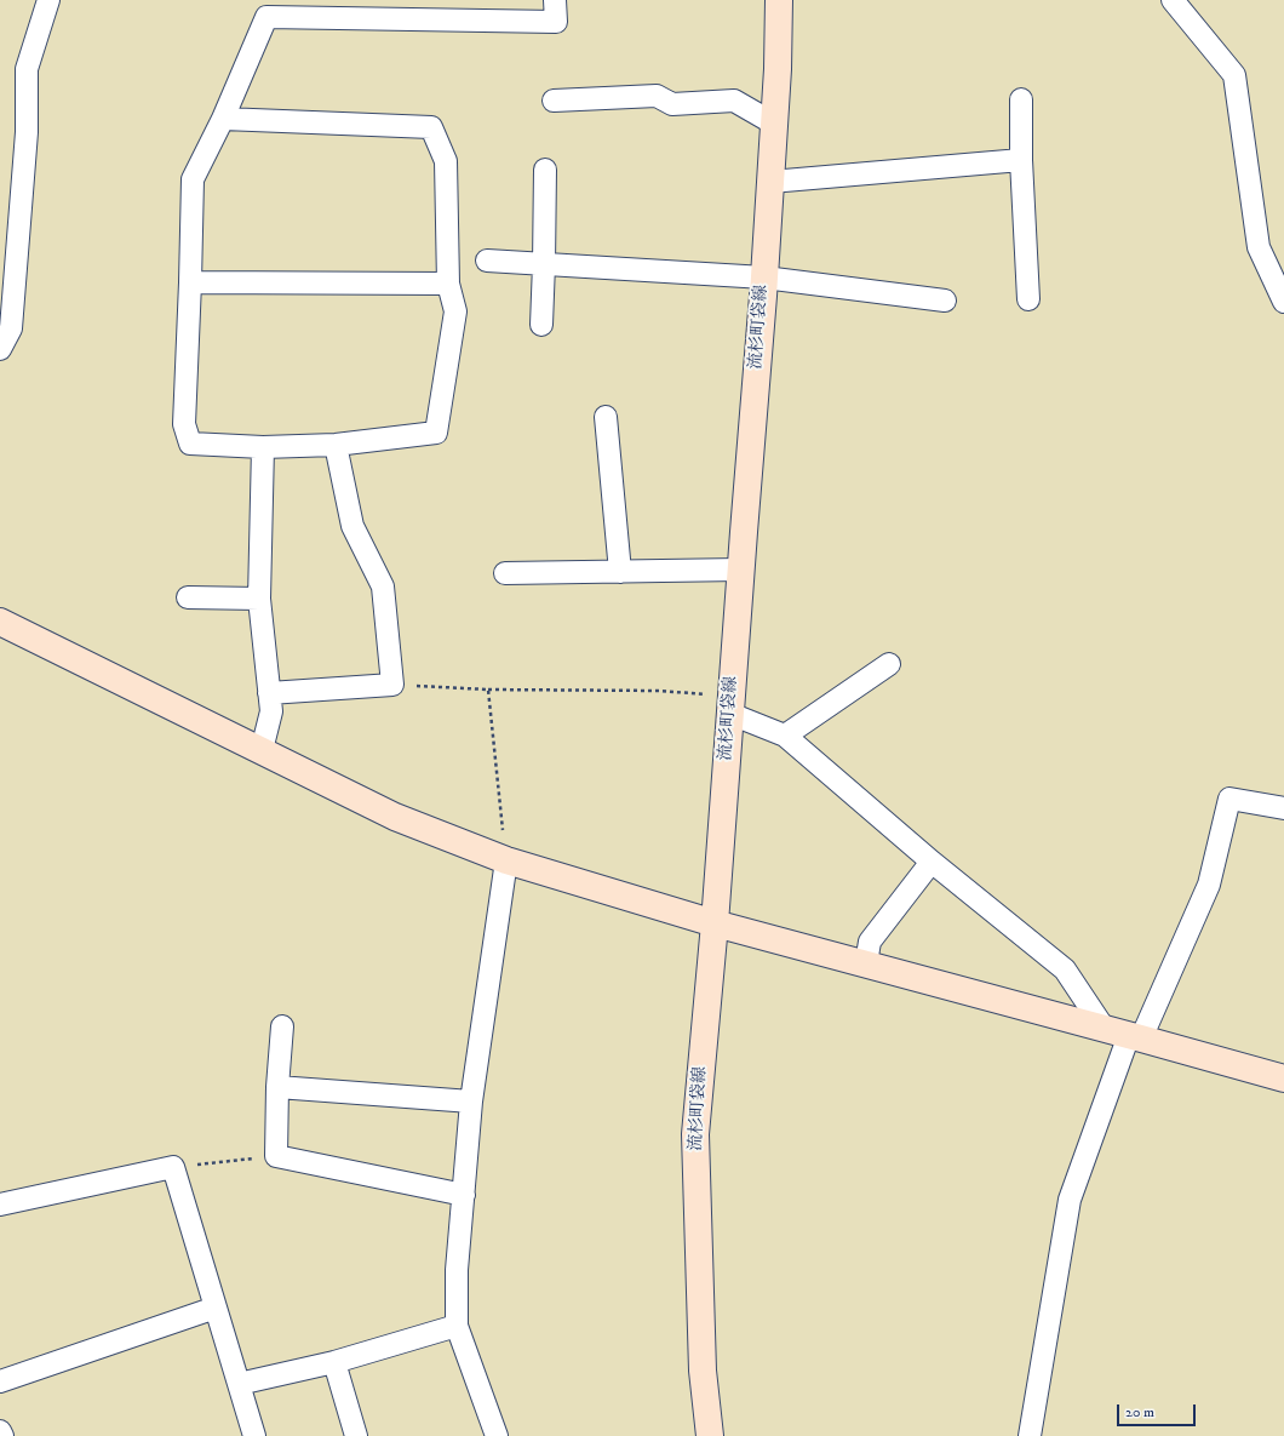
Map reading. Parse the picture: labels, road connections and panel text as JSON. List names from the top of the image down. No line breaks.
{"streets":{"main road":["流杉町袋線"]},"scale_bar":"20 m"}
